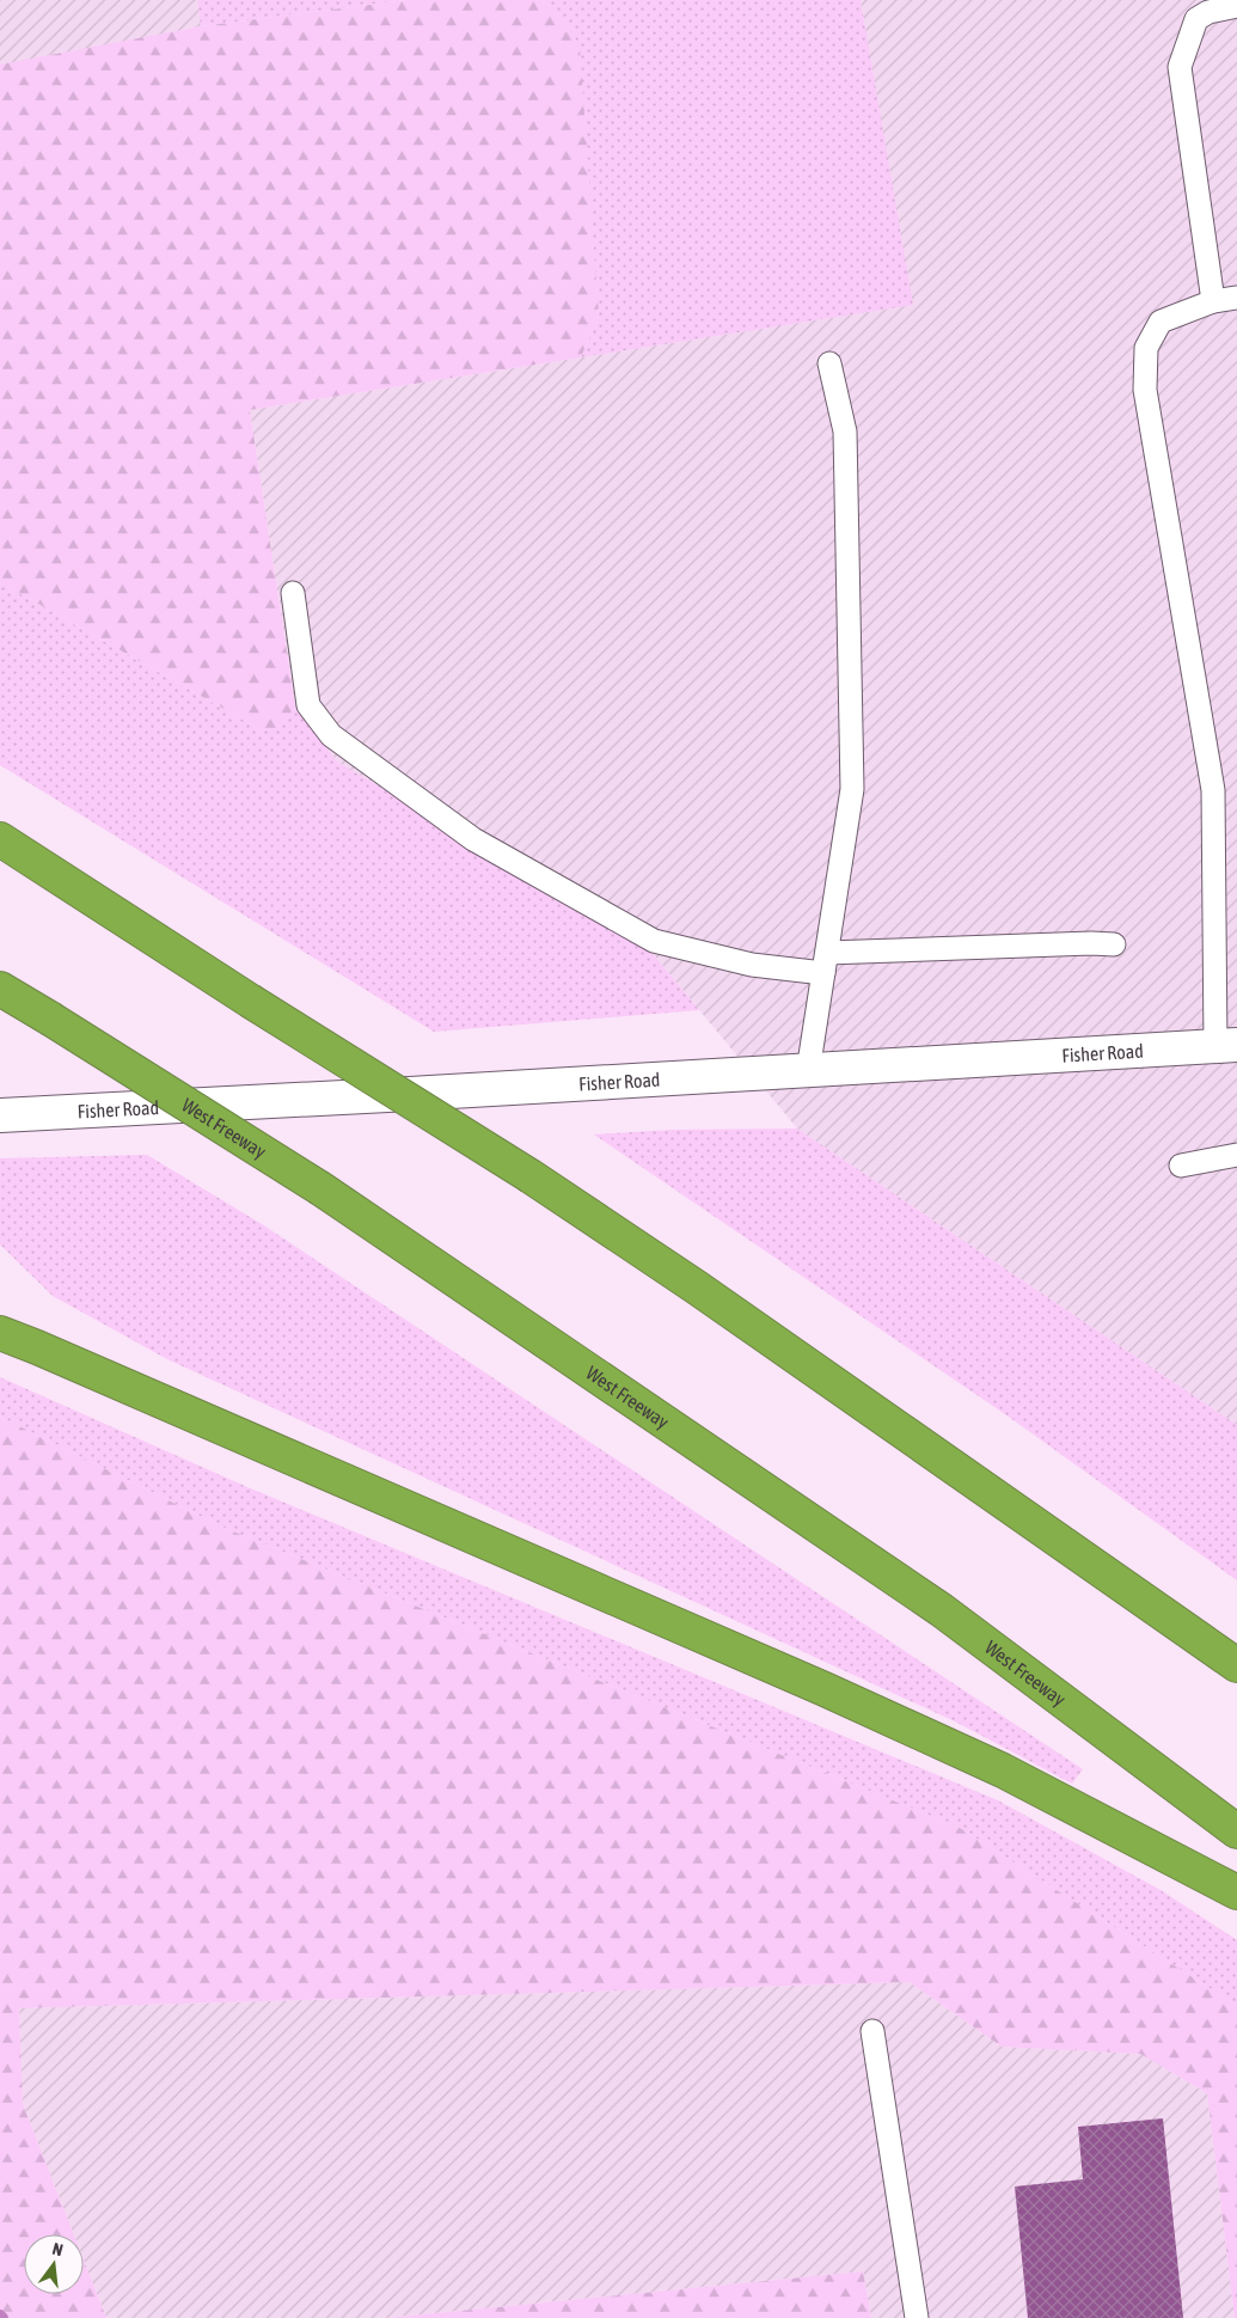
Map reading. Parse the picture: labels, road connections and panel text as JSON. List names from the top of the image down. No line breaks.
{"streets":{"highway":["West Freeway"],"main road":["Fisher Road"]},"north":"top"}
